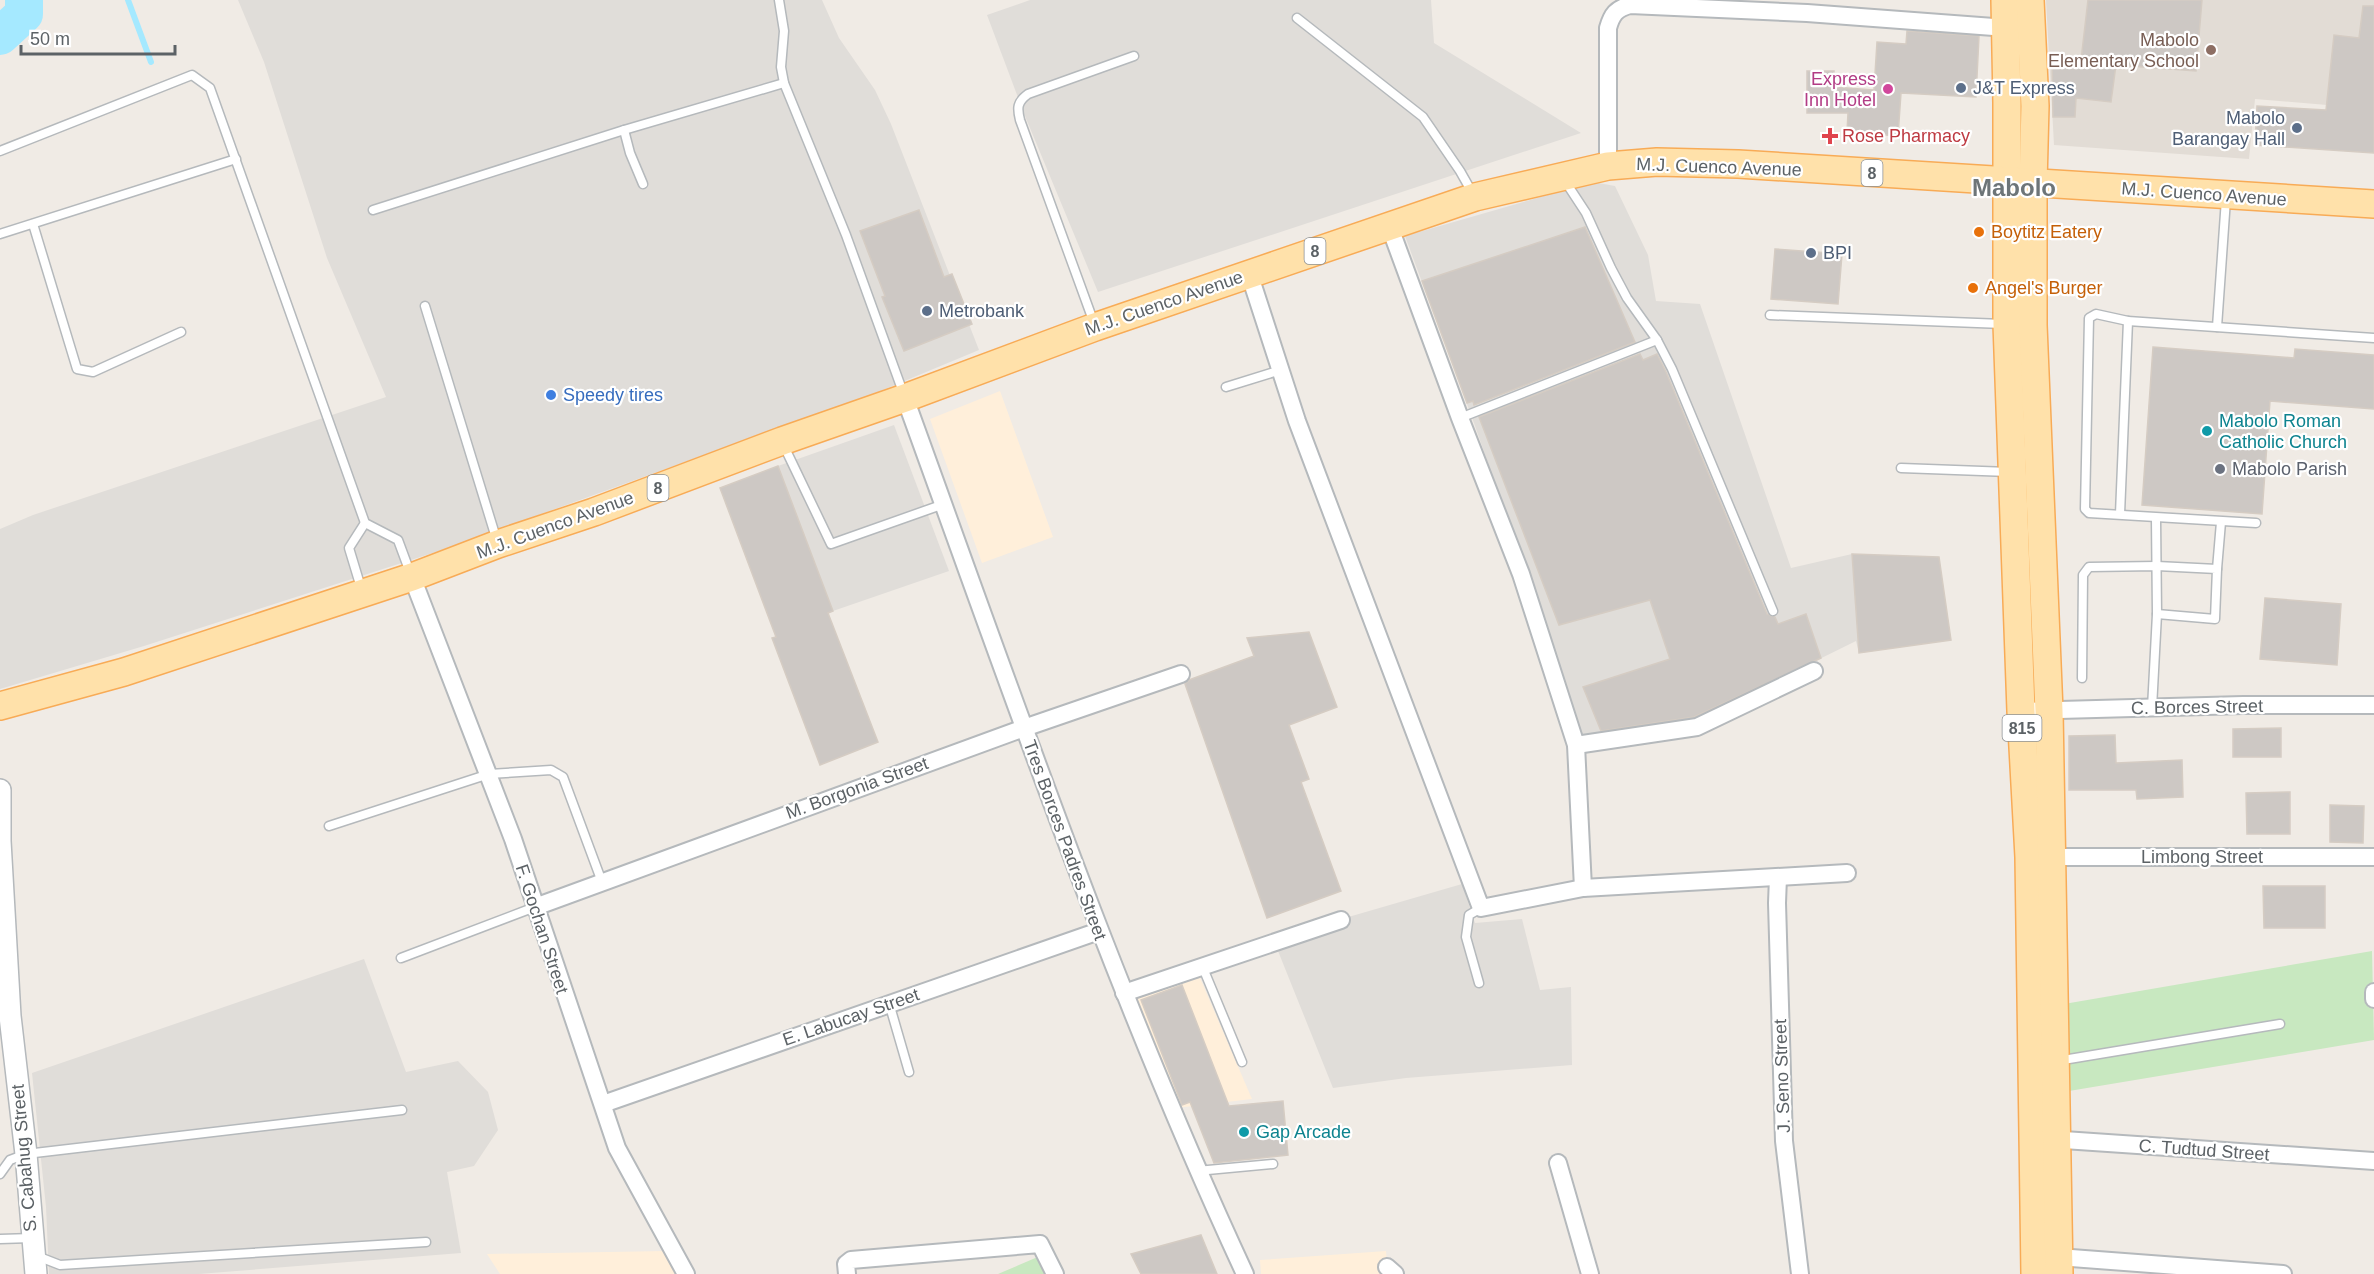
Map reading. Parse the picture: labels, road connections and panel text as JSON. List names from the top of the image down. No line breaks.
{"streets":{"main road":["M.J. Cuenco Avenue","8","815"],"street":["C. Borces Street","M. Borgonia Street","Tres Borces Padres Street","Limbong Street","F. Gochan Street","E. Labucay Street","J. Seno Street","C. Tudtud Street","S. Cabahug Street"]},"crossings":[["M.J. Cuenco Avenue","815"],["M.J. Cuenco Avenue","Tres Borces Padres Street"],["M.J. Cuenco Avenue","F. Gochan Street"],["C. Borces Street","815"],["815","Limbong Street"],["815","C. Tudtud Street"],["M. Borgonia Street","Tres Borces Padres Street"],["M. Borgonia Street","F. Gochan Street"],["Tres Borces Padres Street","E. Labucay Street"],["F. Gochan Street","E. Labucay Street"]],"districts":["Mabolo"],"places":{"other":["Mabolo Elementary School","J&T Express","Express Inn Hotel","Mabolo Barangay Hall","Boytitz Eatery","BPI","Angel's Burger","Metrobank","Speedy tires","Mabolo Roman Catholic Church","Mabolo Parish","Gap Arcade"],"health":["Rose Pharmacy"]},"scale_bar":"50 m"}
